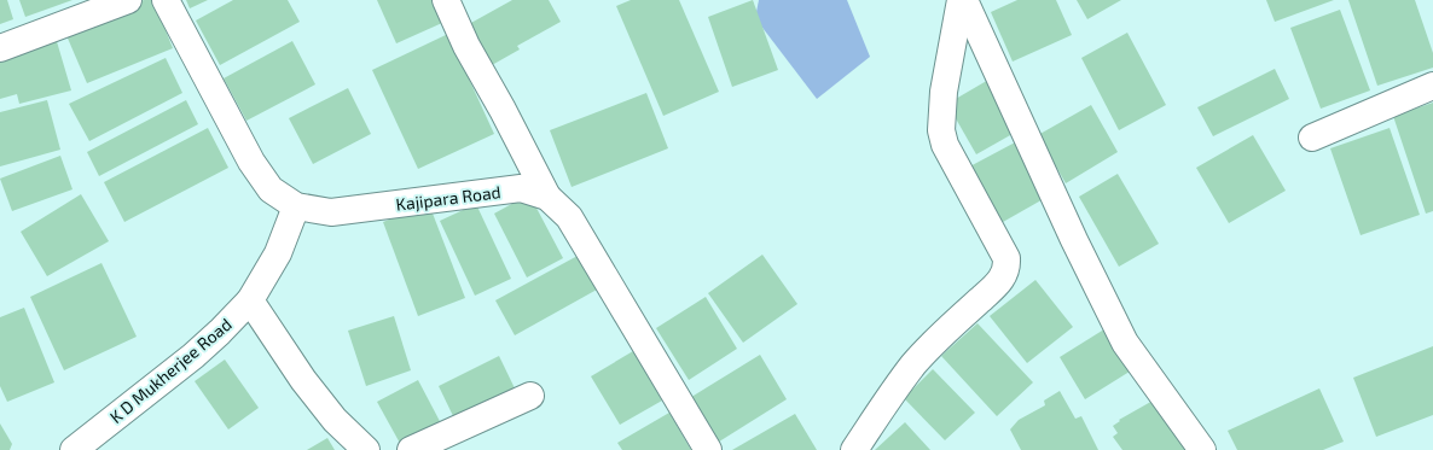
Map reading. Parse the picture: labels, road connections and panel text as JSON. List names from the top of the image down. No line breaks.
{"streets":{"street":["Kajipara Road","K D Mukherjee Road"]},"crossings":[["Kajipara Road","K D Mukherjee Road"]]}
